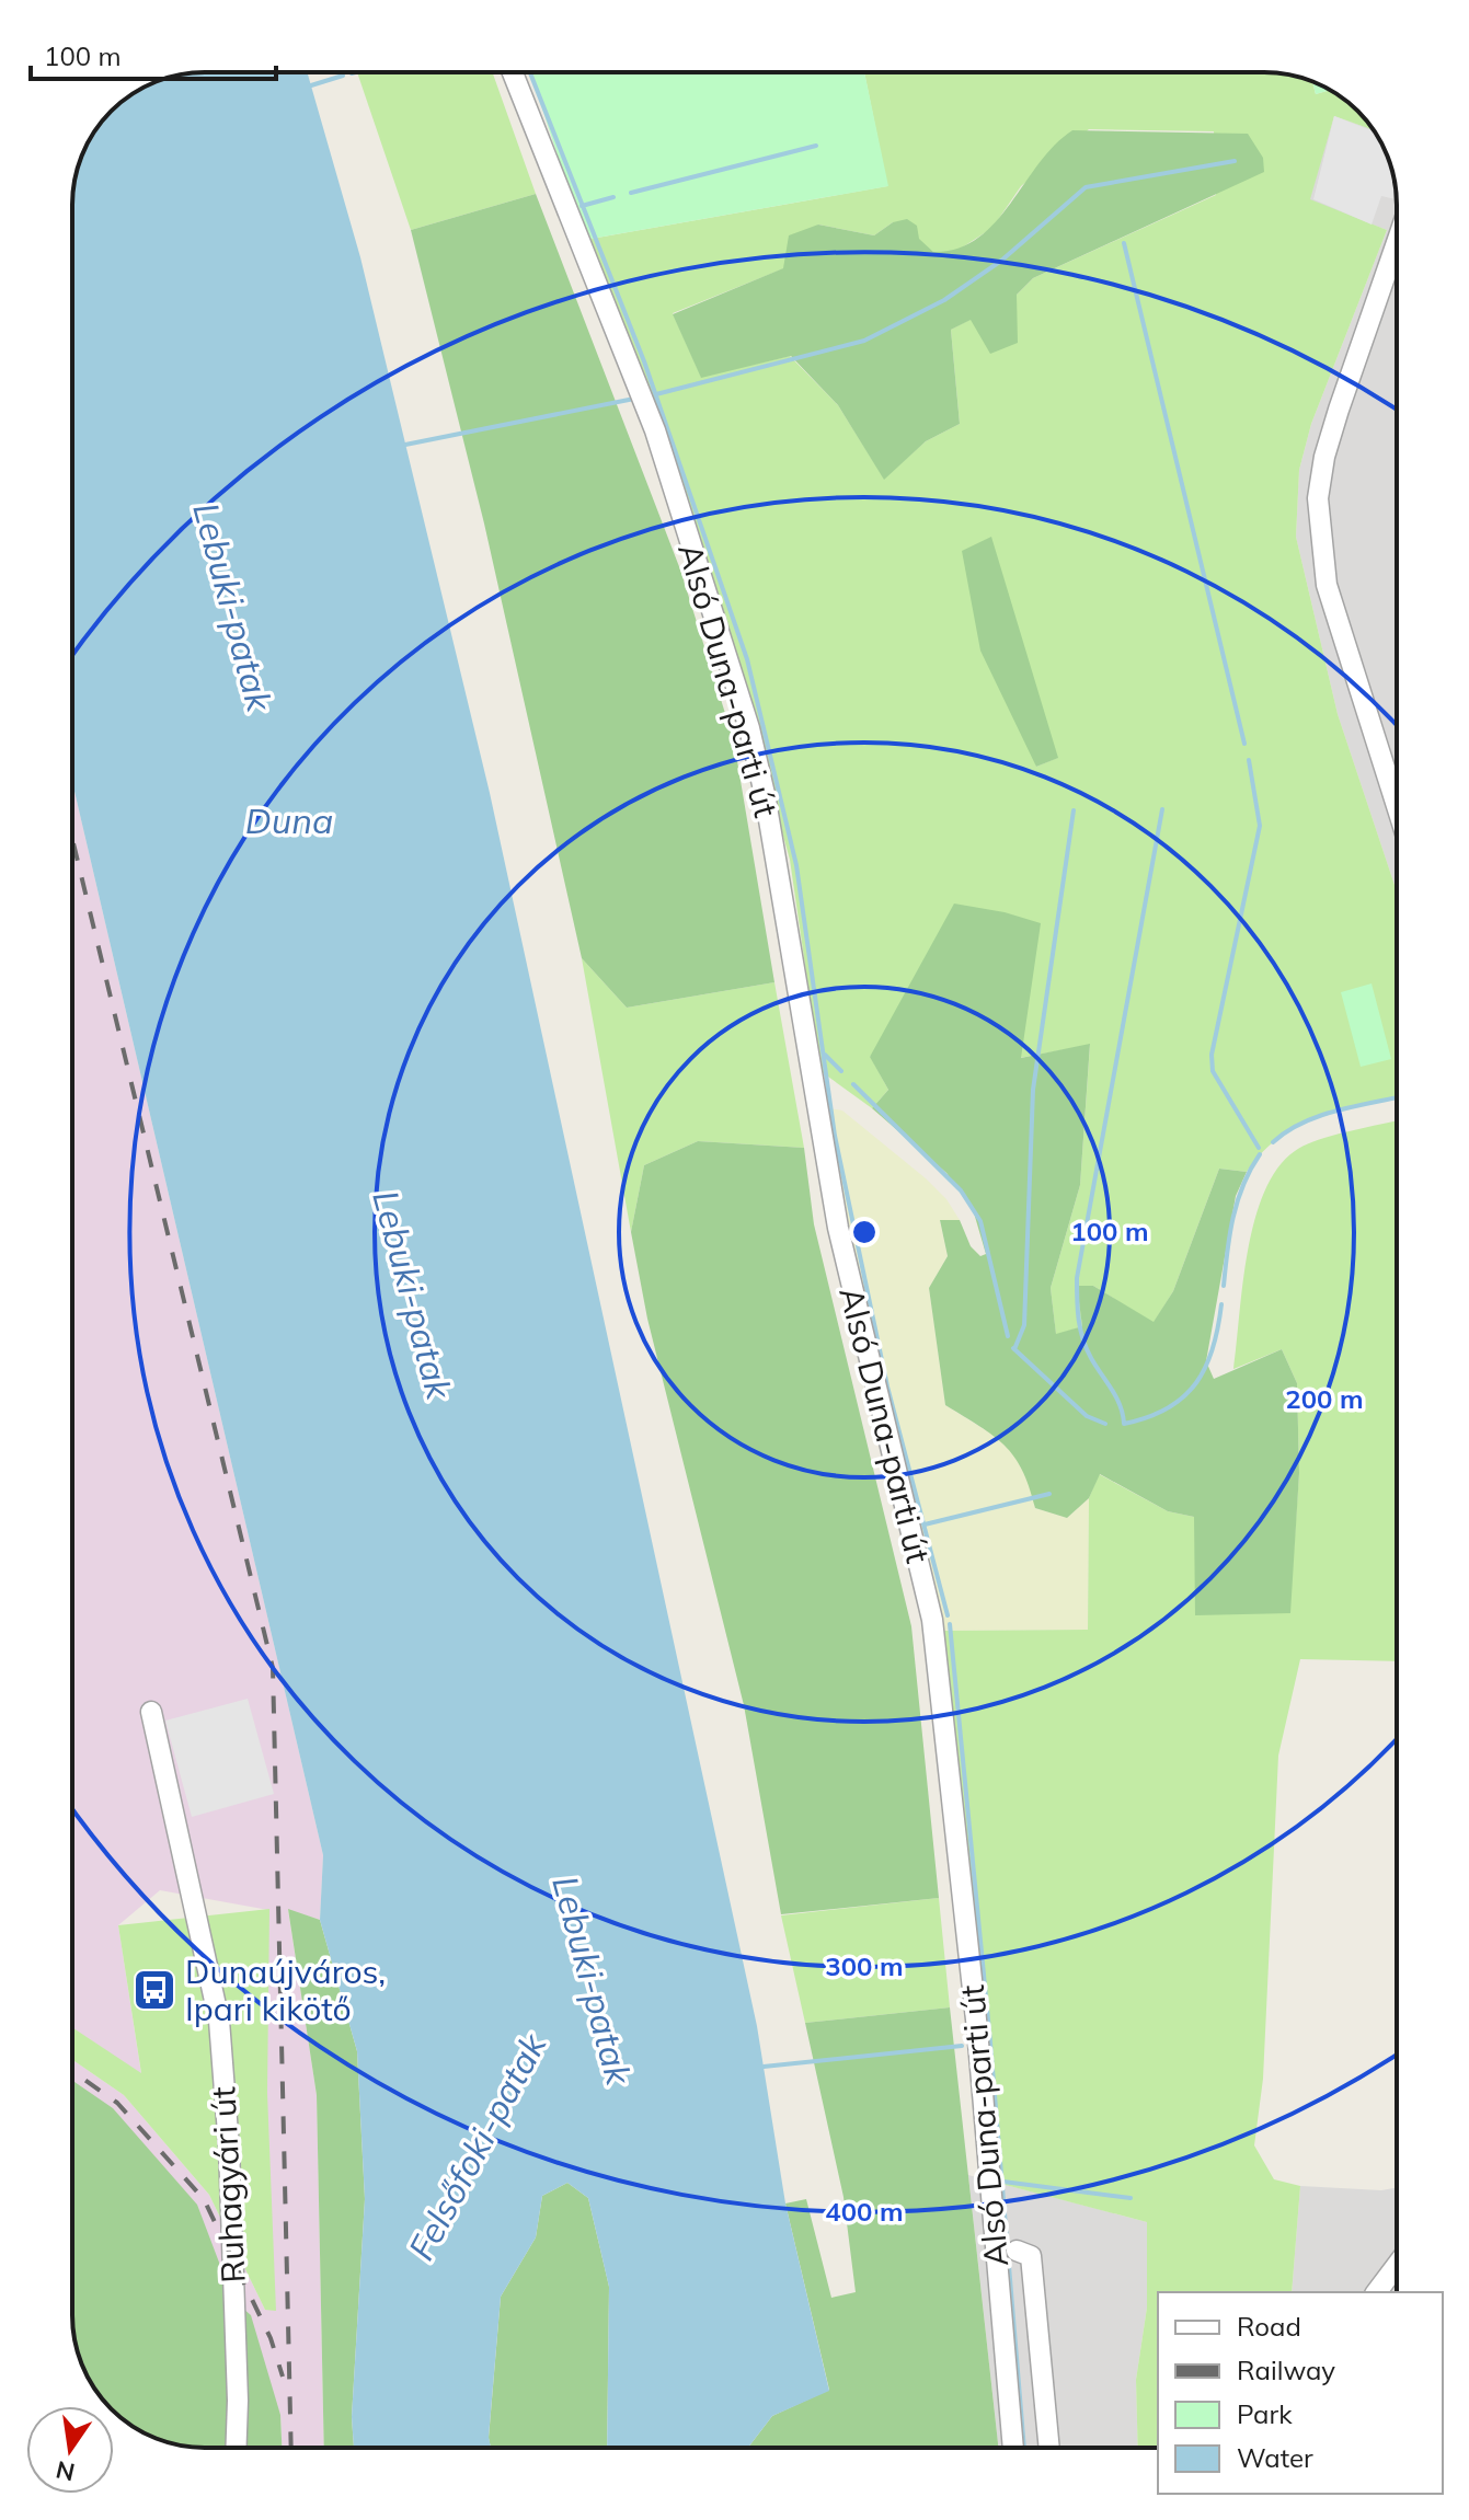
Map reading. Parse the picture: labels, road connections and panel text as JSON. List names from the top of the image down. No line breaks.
{"streets":{"street":["Alsó Duna-parti út","Ruhagyári út"]},"water":["Lebuki-patak","Duna","Felsőfoki-patak"],"places":{"bus stop":["Dunaújváros, Ipari kikötő"]},"legend":["Road","Railway","Park","Water"],"scale_bar":"100 m","north":"bottom","rings":["100 m","200 m","300 m","400 m"]}
